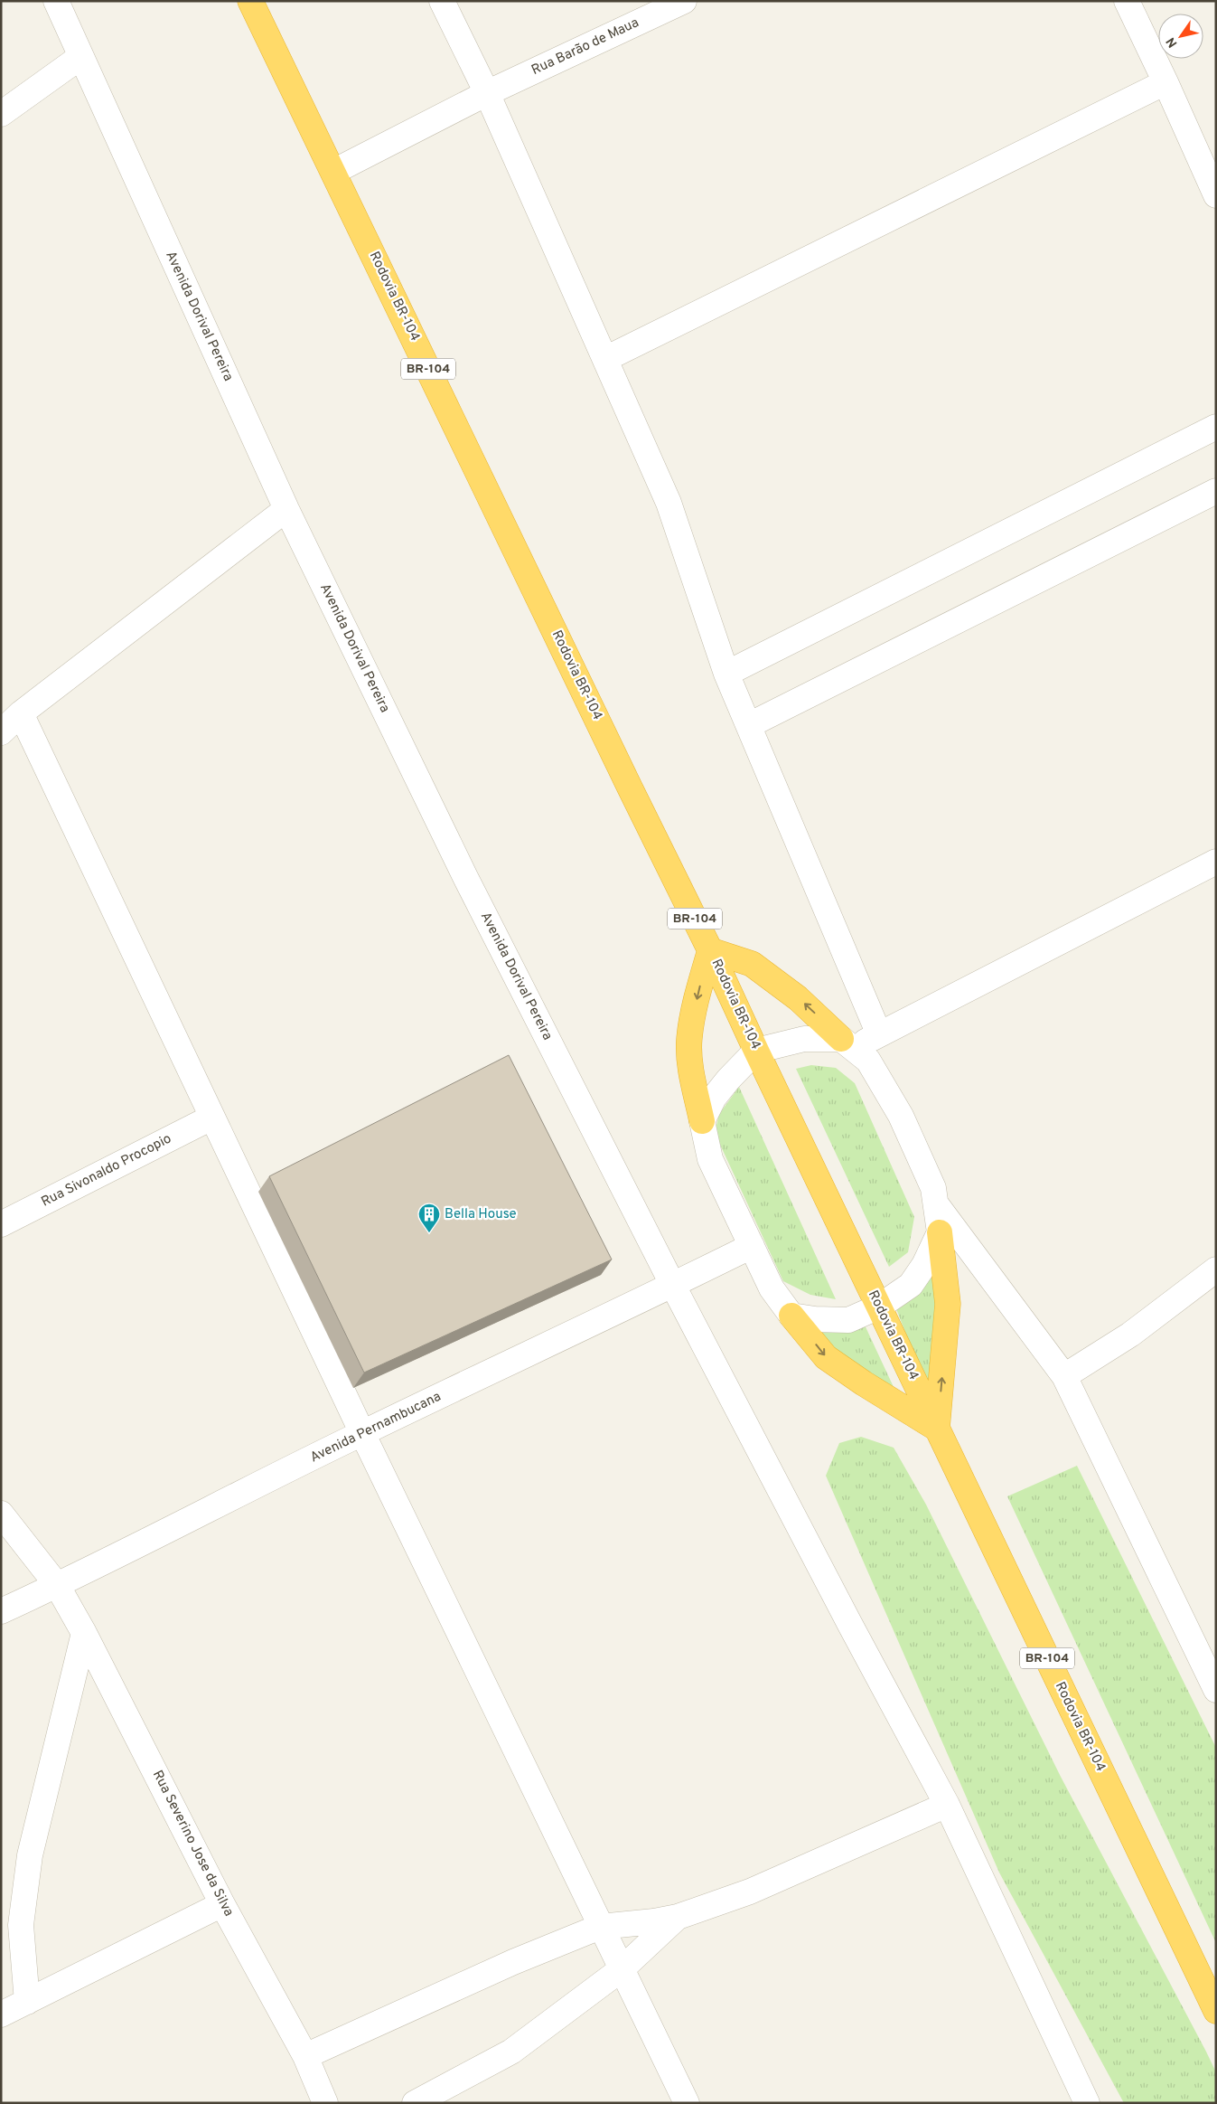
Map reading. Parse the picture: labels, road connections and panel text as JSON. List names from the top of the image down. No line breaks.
{"streets":{"highway":["Rodovia BR-104","BR-104"],"street":["Rua Barão de Maua","Avenida Dorival Pereira","Rua Sivonaldo Procopio","Avenida Pernambucana","Rua Severino Jose da Silva"]},"crossings":[["Rua Barão de Maua","Rodovia BR-104"],["Avenida Dorival Pereira","Avenida Pernambucana"],["Avenida Pernambucana","Rua Severino Jose da Silva"]],"places":{"building":["Bella House"]},"north":"bottom left"}
